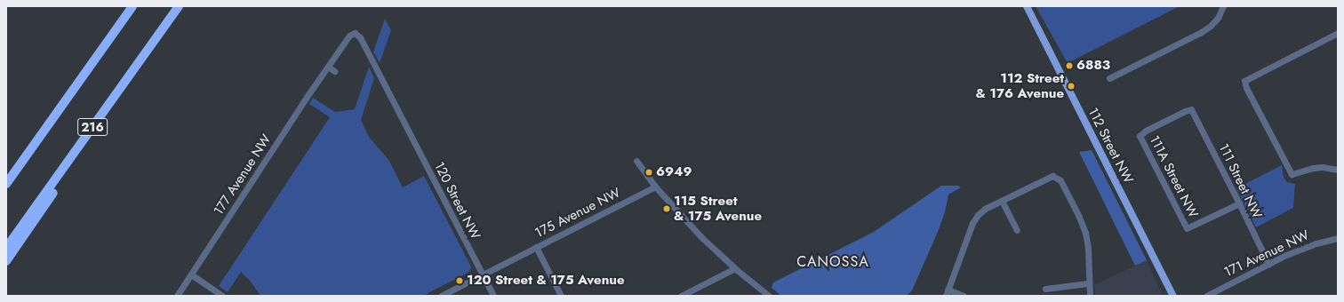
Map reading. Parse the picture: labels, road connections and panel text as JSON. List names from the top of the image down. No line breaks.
{"streets":{"highway":["216"],"main road":["112 Street NW"],"street":["177 Avenue NW","111A Street NW","111 Street NW","120 Street NW","175 Avenue NW","171 Avenue NW"]},"crossings":[["177 Avenue NW","120 Street NW"],["111A Street NW","111 Street NW"],["111 Street NW","171 Avenue NW"],["120 Street NW","175 Avenue NW"]],"districts":["CANOSSA"],"places":["6883","112 Street & 176 Avenue","6949","115 Street & 175 Avenue","120 Street & 175 Avenue"]}
